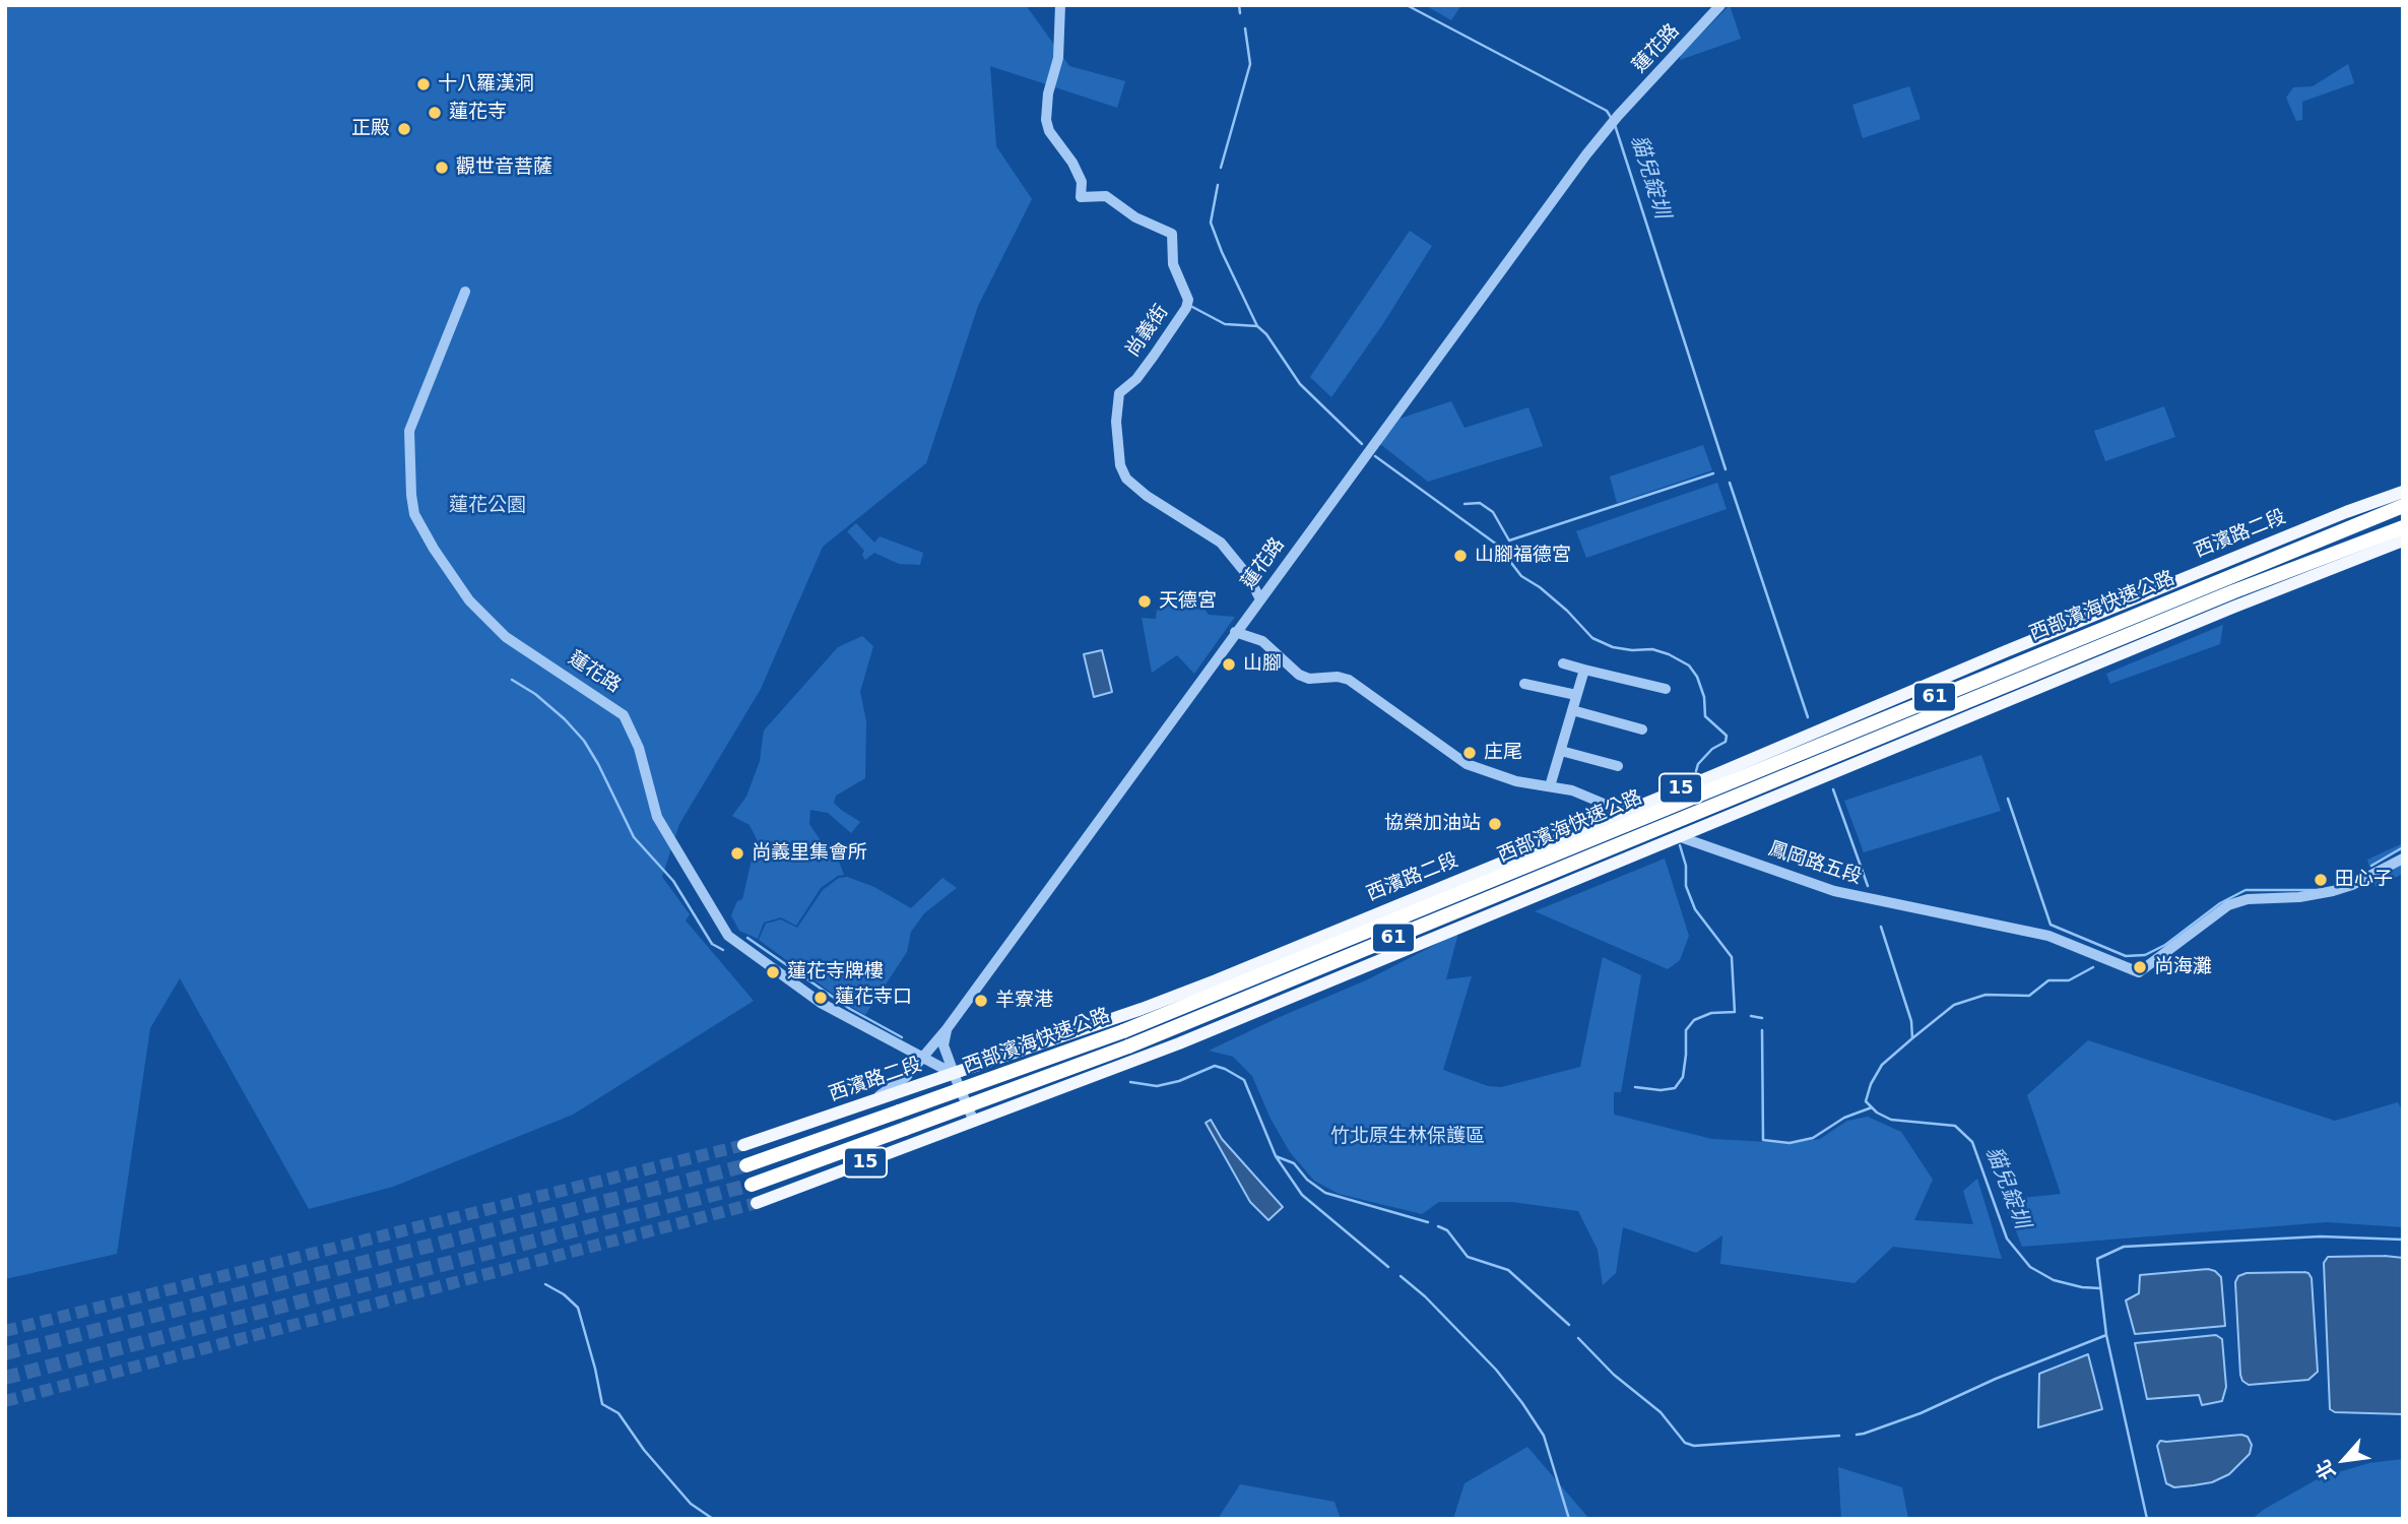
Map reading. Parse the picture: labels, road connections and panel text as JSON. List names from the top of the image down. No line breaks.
{"streets":{"highway":["西部濱海快速公路","61"],"main road":["西濱路二段","15"],"street":["蓮花路","尚義街","鳳岡路五段"]},"crossings":[["蓮花路","尚義街"],["蓮花路","西濱路二段"],["蓮花路","鳳岡路五段"],["西濱路二段","鳳岡路五段"],["西部濱海快速公路","鳳岡路五段"],["15","鳳岡路五段"]],"water":["貓兒錠圳"],"parks":["蓮花公園","竹北原生林保護區"],"places":["十八羅漢洞","蓮花寺","正殿","觀世音菩薩","山腳福德宮","天德宮","山腳","庄尾","協榮加油站","尚義里集會所","田心子","尚海灘","蓮花寺牌樓","蓮花寺口","羊寮港"],"north":"bottom left"}
